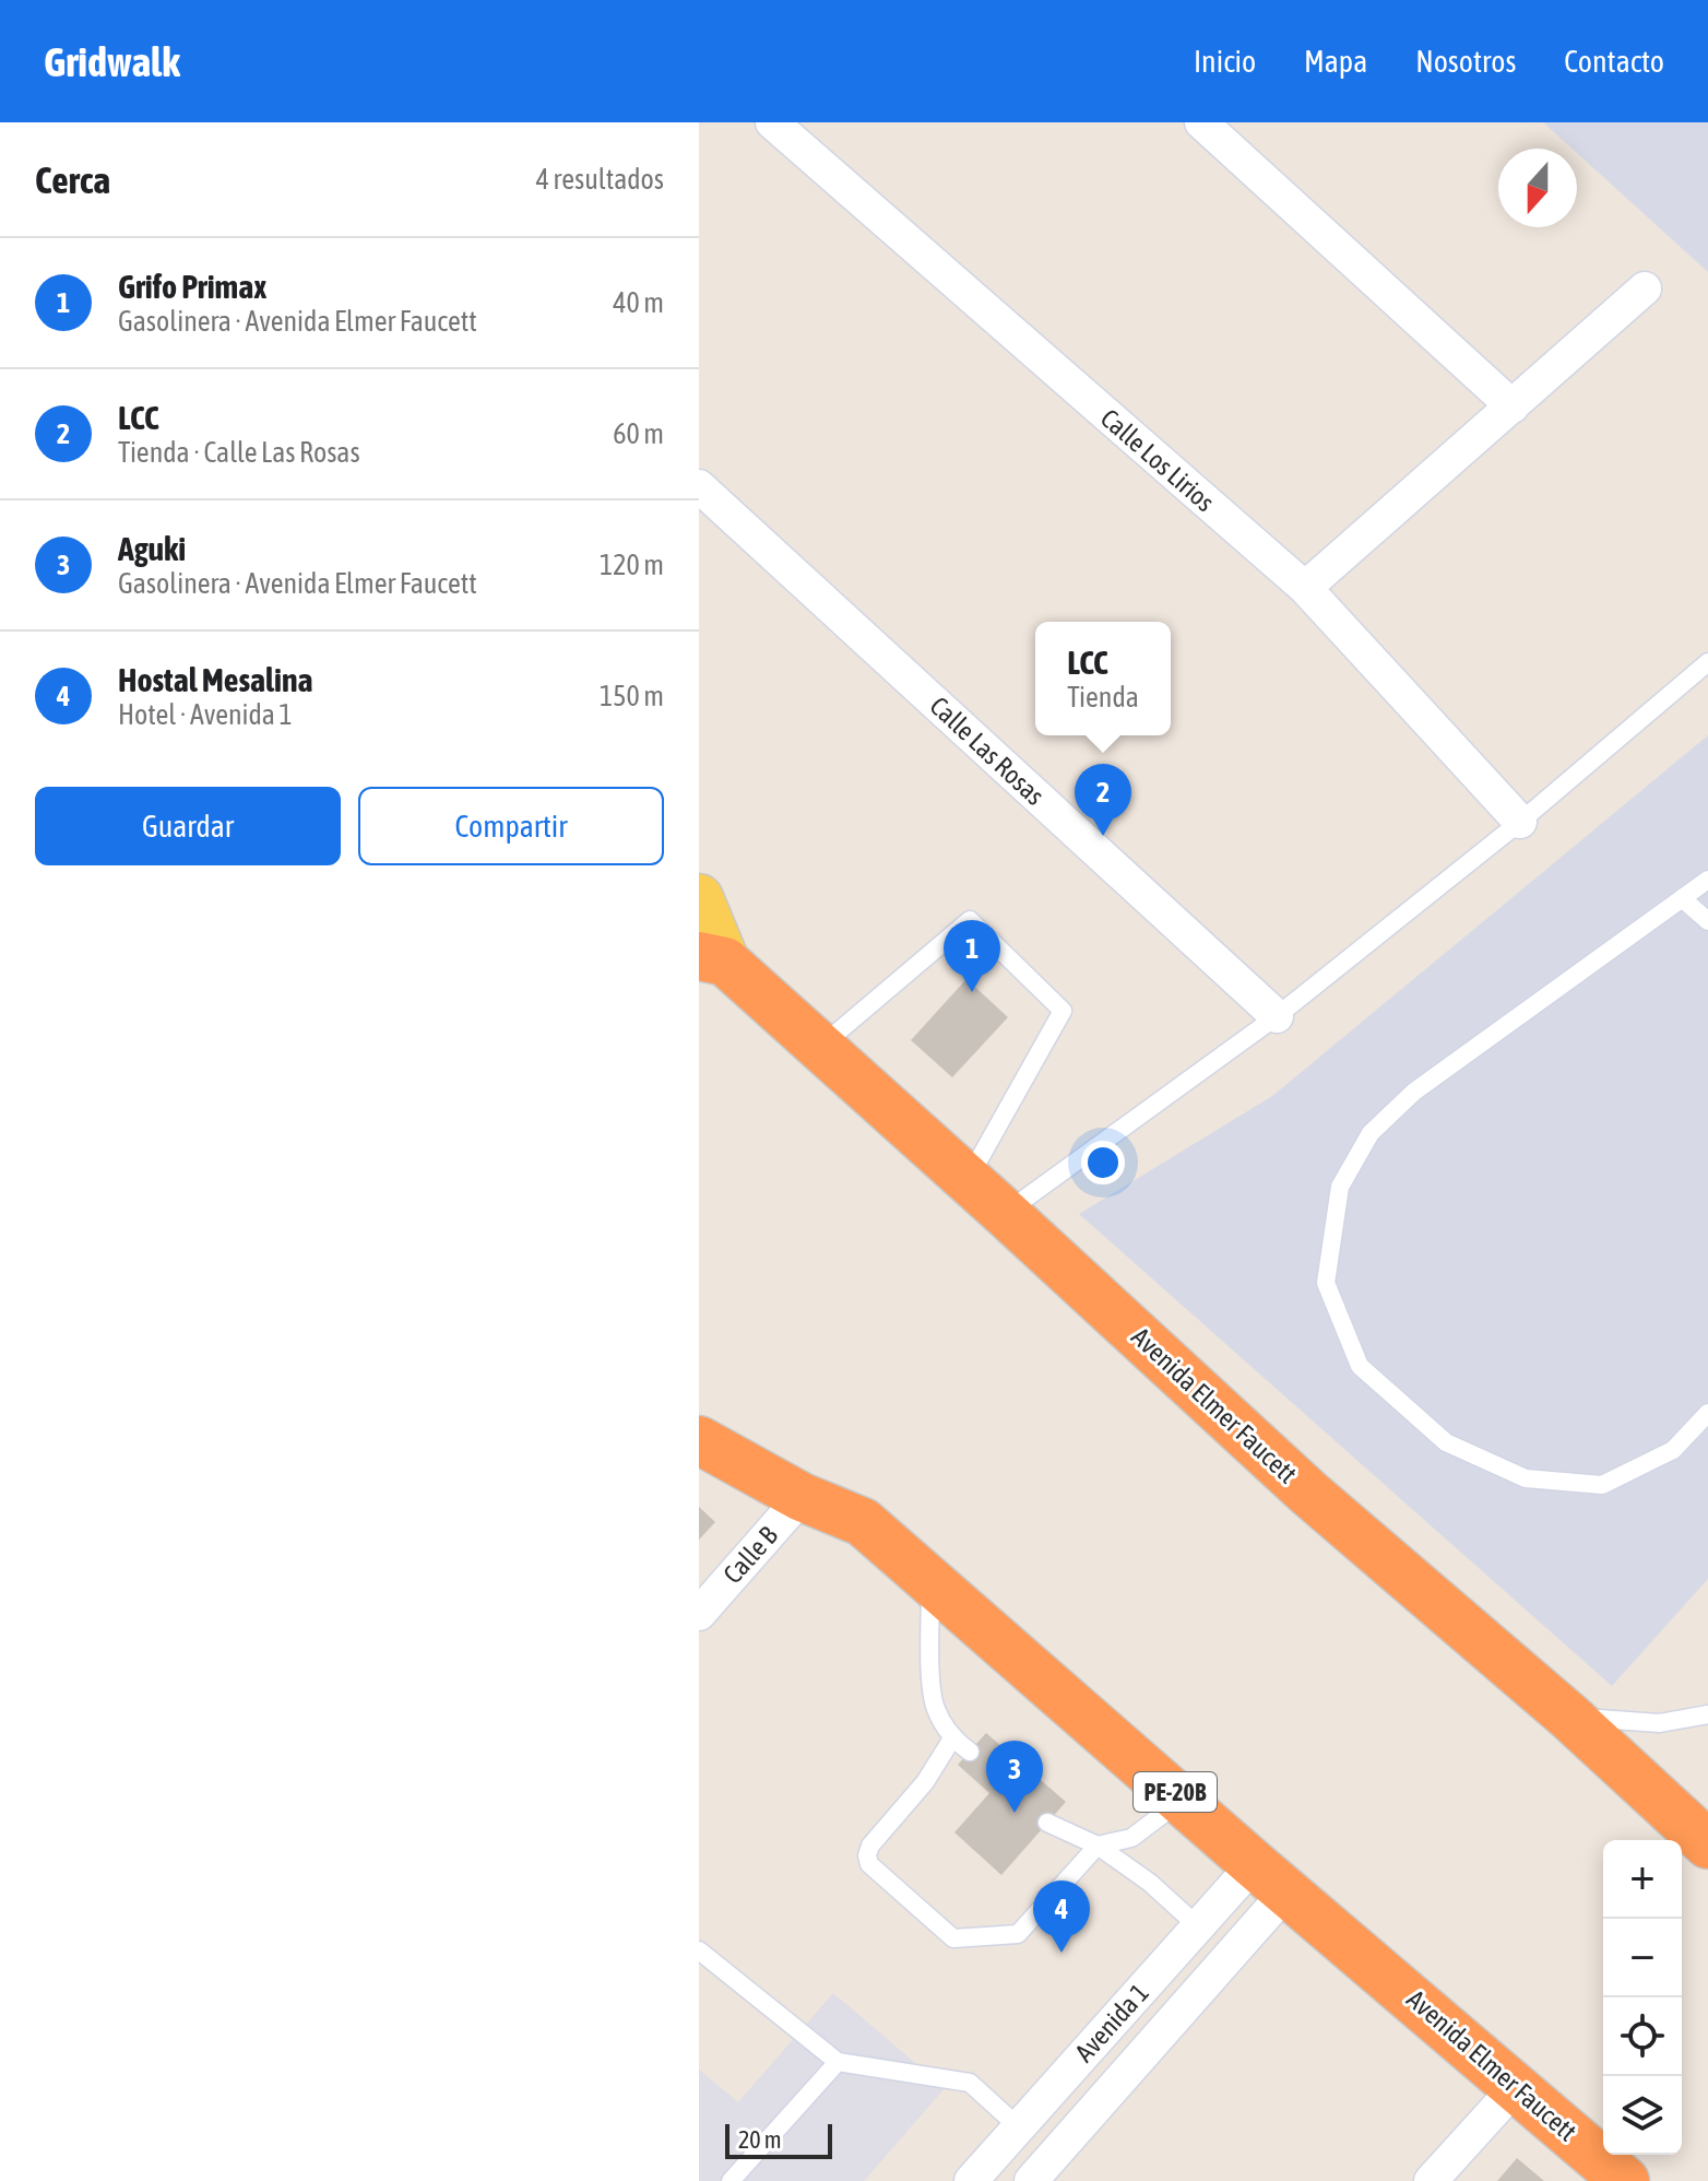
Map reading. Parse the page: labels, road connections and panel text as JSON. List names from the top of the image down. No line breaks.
{"streets":{"highway":["Avenida Elmer Faucett","PE-20B"],"street":["Calle Los Lirios","Calle Las Rosas","Calle B","Avenida 1"]},"crossings":[["Avenida Elmer Faucett","Calle B"],["Avenida Elmer Faucett","Avenida 1"]],"scale_bar":"20 m","north":"bottom","page":{"header":"Gridwalk","nav":["Inicio","Mapa","Nosotros","Contacto"],"heading":["Cerca","4 resultados"],"list":[{"mark":"1","name":"Grifo Primax","note":"Gasolinera · Avenida Elmer Faucett","value":"40 m"},{"mark":"2","name":"LCC","note":"Tienda · Calle Las Rosas","value":"60 m"},{"mark":"3","name":"Aguki","note":"Gasolinera · Avenida Elmer Faucett","value":"120 m"},{"mark":"4","name":"Hostal Mesalina","note":"Hotel · Avenida 1","value":"150 m"}],"popup":["LCC","Tienda"],"buttons":["Guardar","Compartir"],"pins":["2","1","3","4"],"map_buttons":["+","−"],"scale":"20 m"}}
